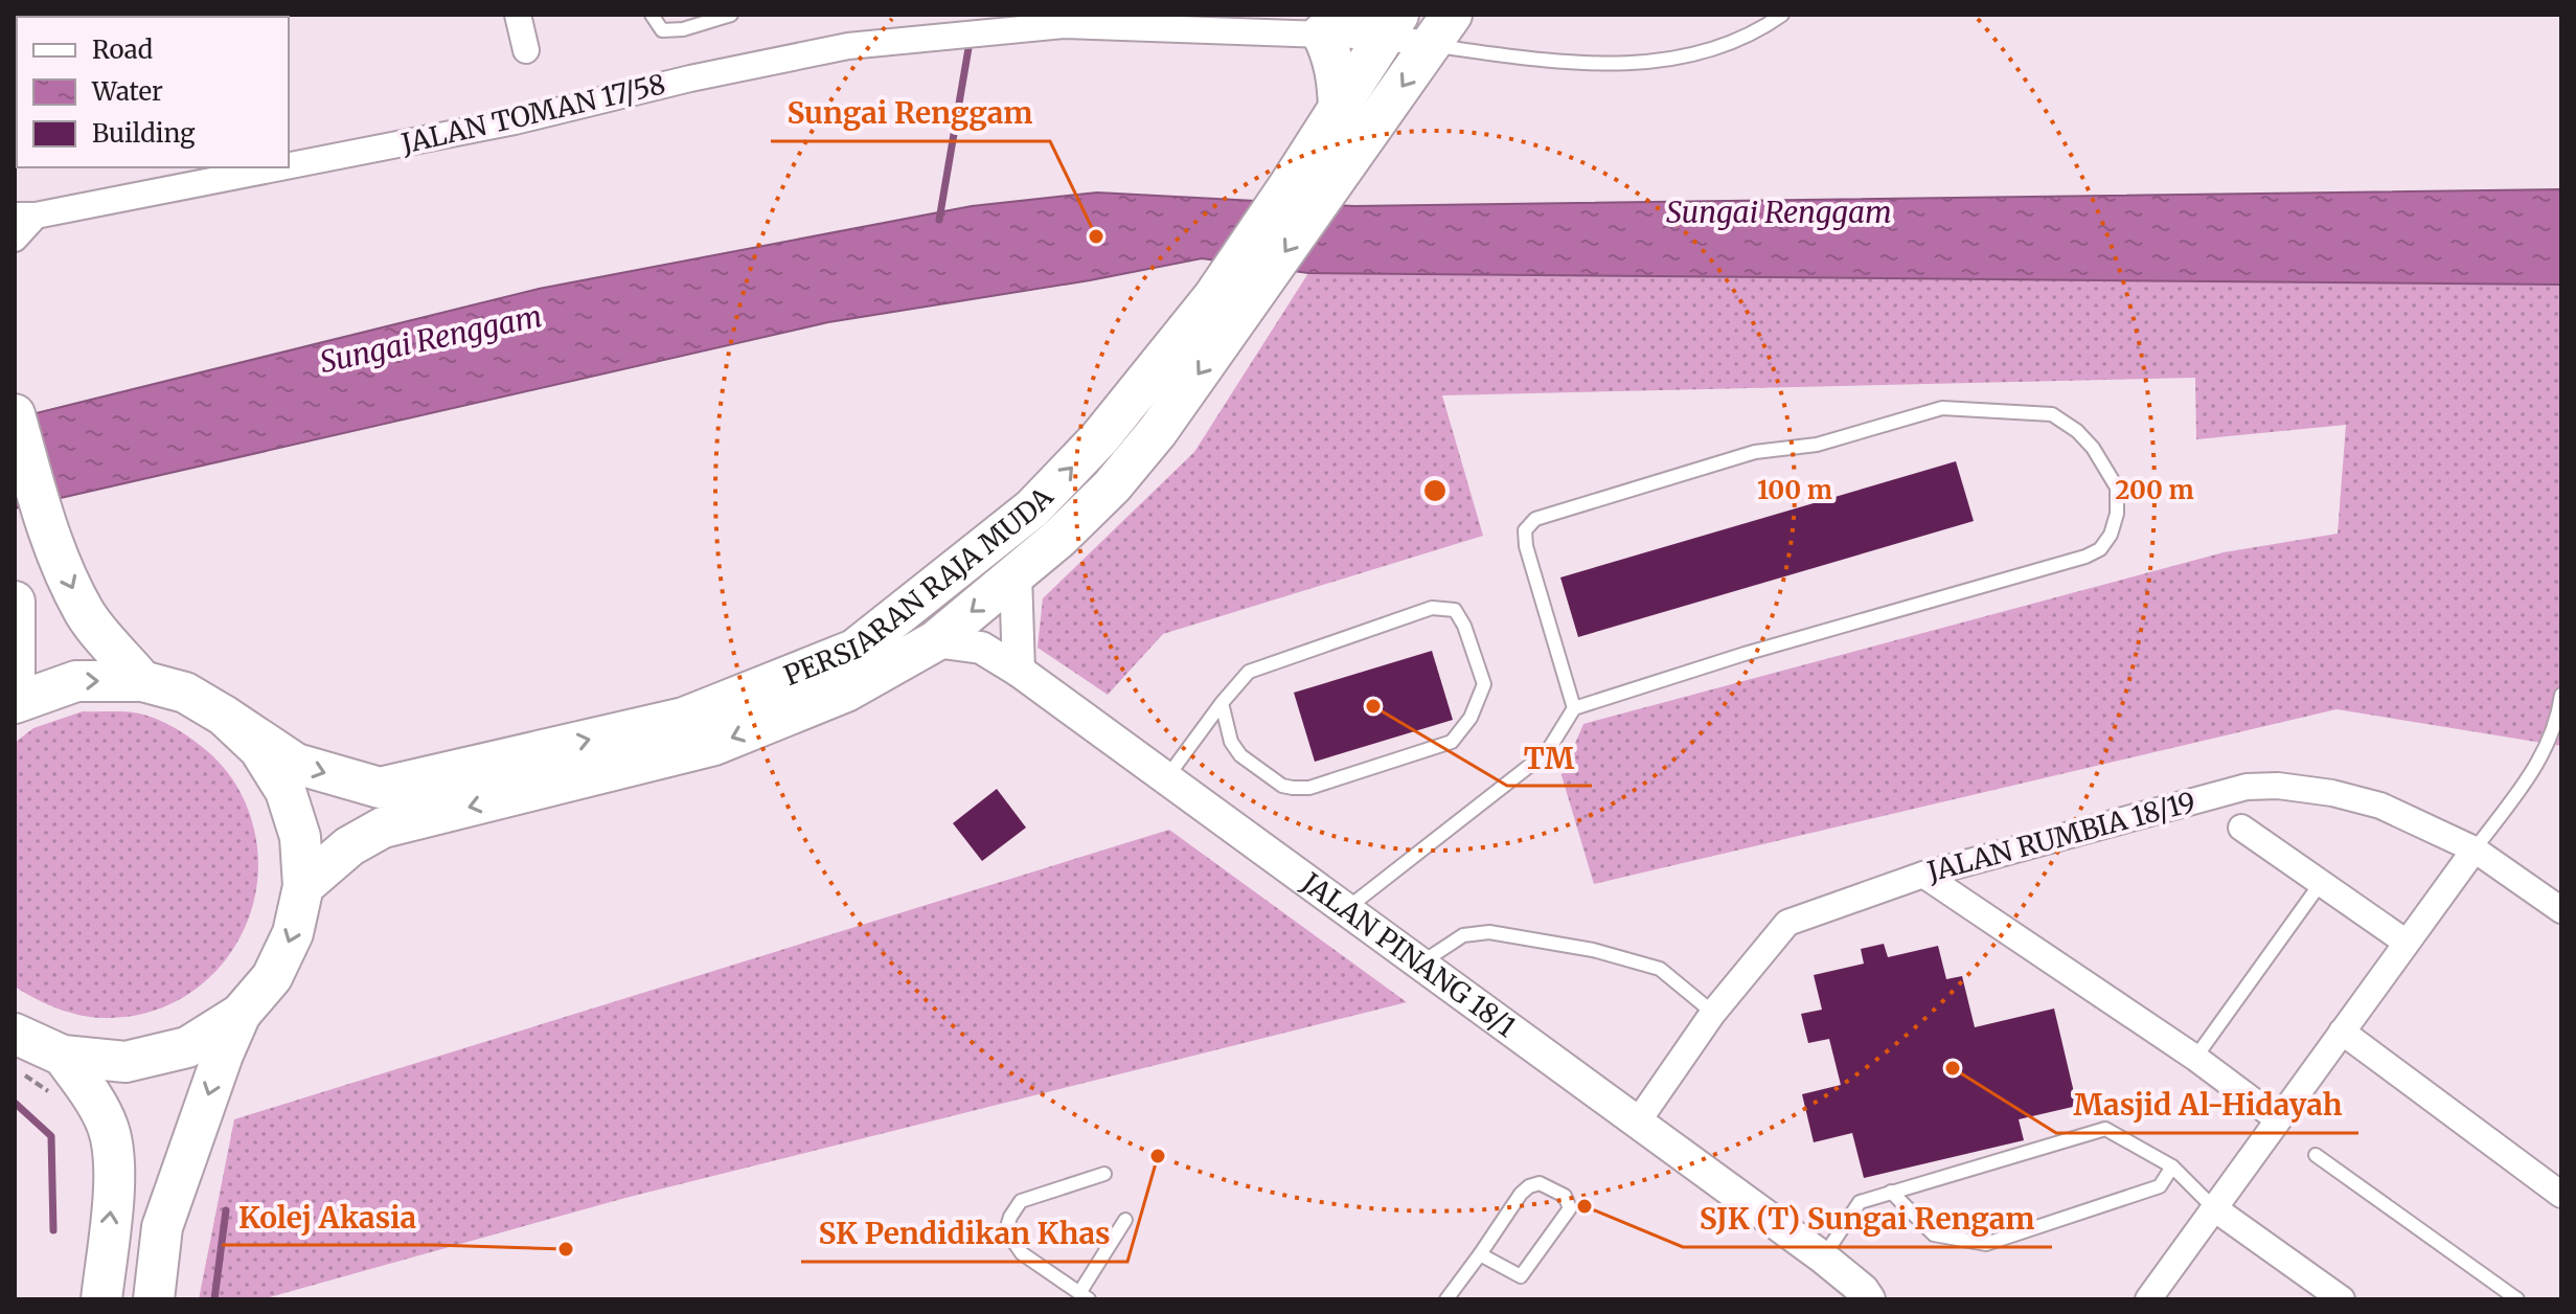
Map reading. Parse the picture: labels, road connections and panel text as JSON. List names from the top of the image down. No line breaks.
{"streets":{"main road":["PERSIARAN RAJA MUDA"],"street":["JALAN TOMAN 17/58","JALAN RUMBIA 18/19","JALAN PINANG 18/1"]},"crossings":[["PERSIARAN RAJA MUDA","JALAN PINANG 18/1"],["JALAN RUMBIA 18/19","JALAN PINANG 18/1"]],"water":["Sungai Renggam"],"places":["Sungai Renggam","TM","Masjid Al-Hidayah","SK Pendidikan Khas","SJK (T) Sungai Rengam","Kolej Akasia"],"legend":["Road","Water","Building"],"rings":["100 m","200 m"]}
